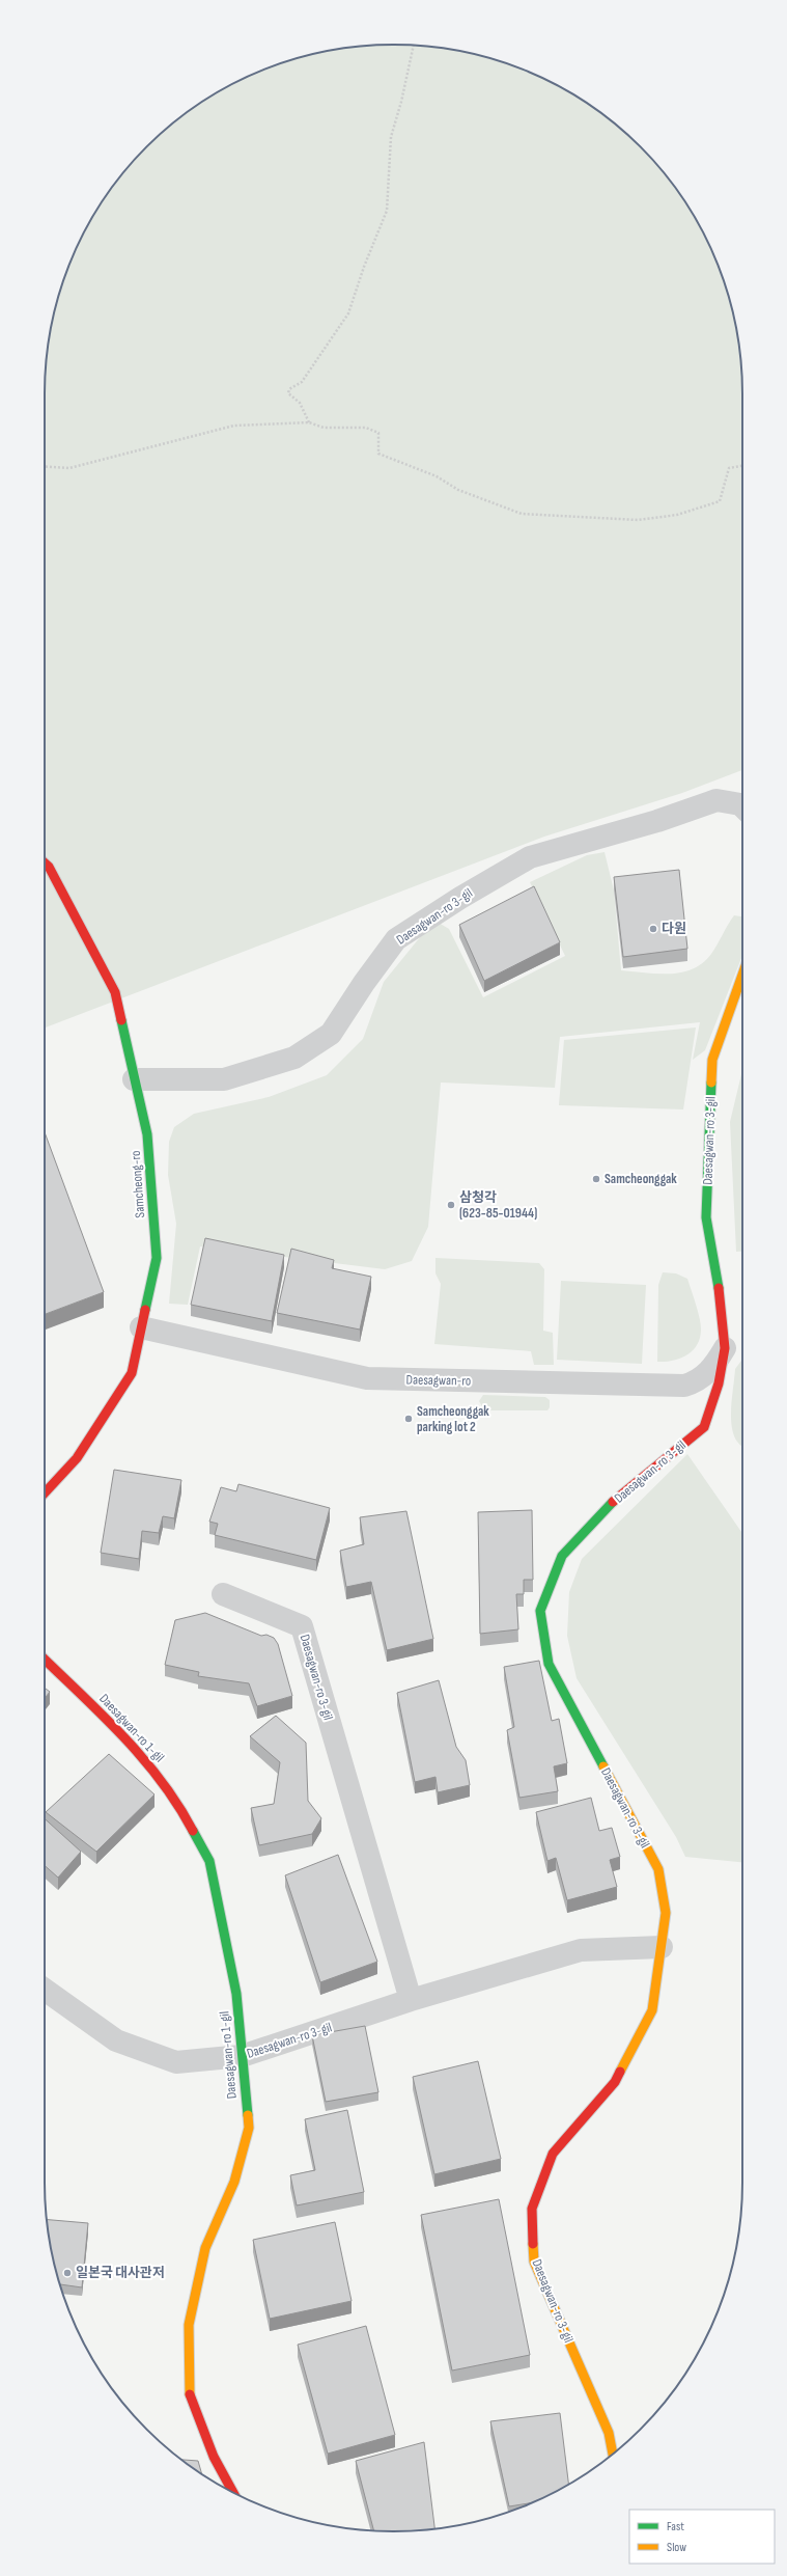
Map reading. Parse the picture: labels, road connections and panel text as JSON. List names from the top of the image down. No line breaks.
{"streets":{"street":["Daesagwan-ro 3-gil","Samcheong-ro","Daesagwan-ro","Daesagwan-ro 1-gil"]},"crossings":[["Daesagwan-ro 3-gil","Samcheong-ro"],["Daesagwan-ro 3-gil","Daesagwan-ro"],["Daesagwan-ro 3-gil","Daesagwan-ro 1-gil"],["Samcheong-ro","Daesagwan-ro"]],"places":["다원","Samcheonggak","삼청각 (623-85-01944)","Samcheonggak parking lot 2","일본국 대사관저"],"legend":["Fast","Slow"]}
